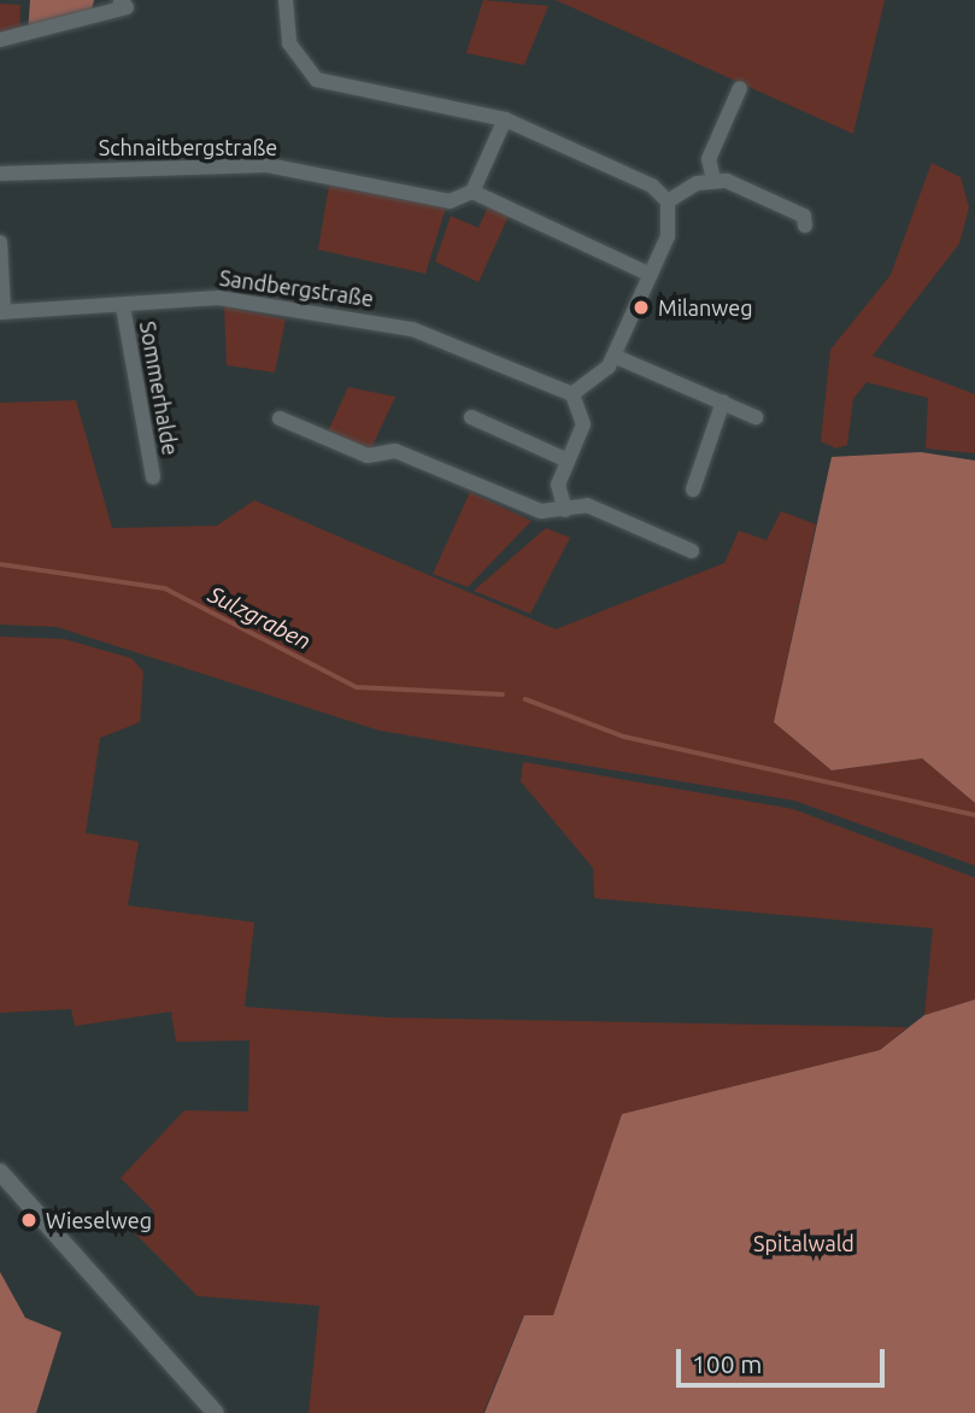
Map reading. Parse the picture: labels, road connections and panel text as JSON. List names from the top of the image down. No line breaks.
{"streets":{"street":["Schnaitbergstraße","Sandbergstraße","Sommerhalde"]},"crossings":[["Sandbergstraße","Sommerhalde"]],"water":["Sulzgraben"],"parks":["Spitalwald"],"places":["Milanweg","Wieselweg"],"scale_bar":"100 m"}
